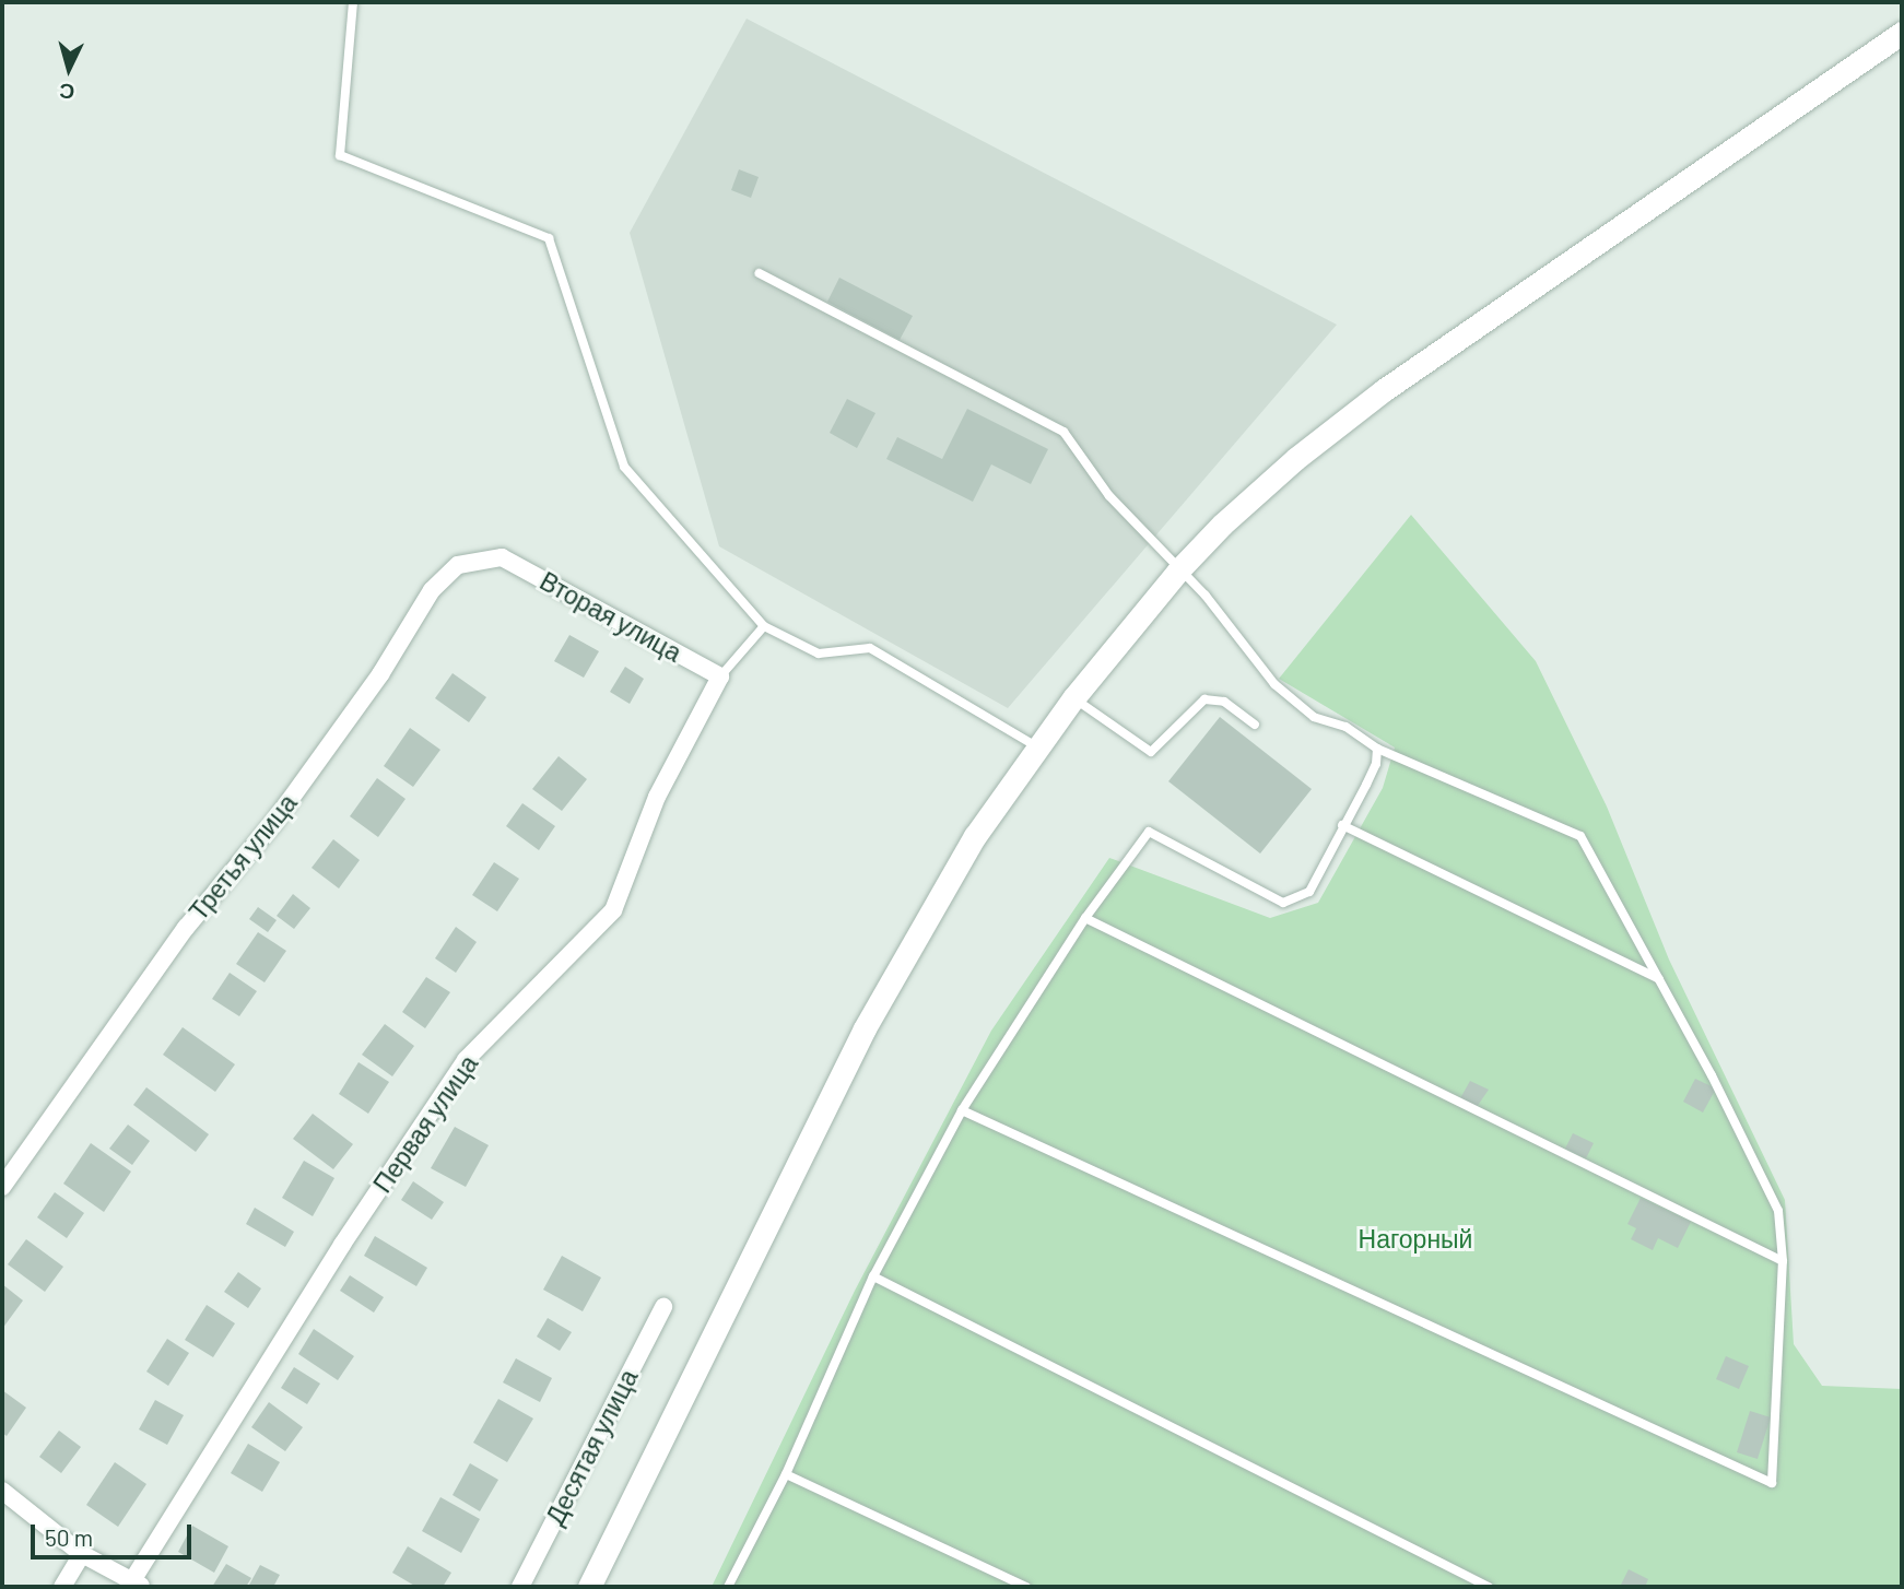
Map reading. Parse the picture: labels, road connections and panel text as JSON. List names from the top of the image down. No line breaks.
{"streets":{"street":["Вторая улица","Третья улица","Первая улица","Десятая улица"]},"crossings":[["Вторая улица","Третья улица"],["Вторая улица","Первая улица"]],"parks":["Нагорный"],"scale_bar":"50 m","north":"bottom"}
